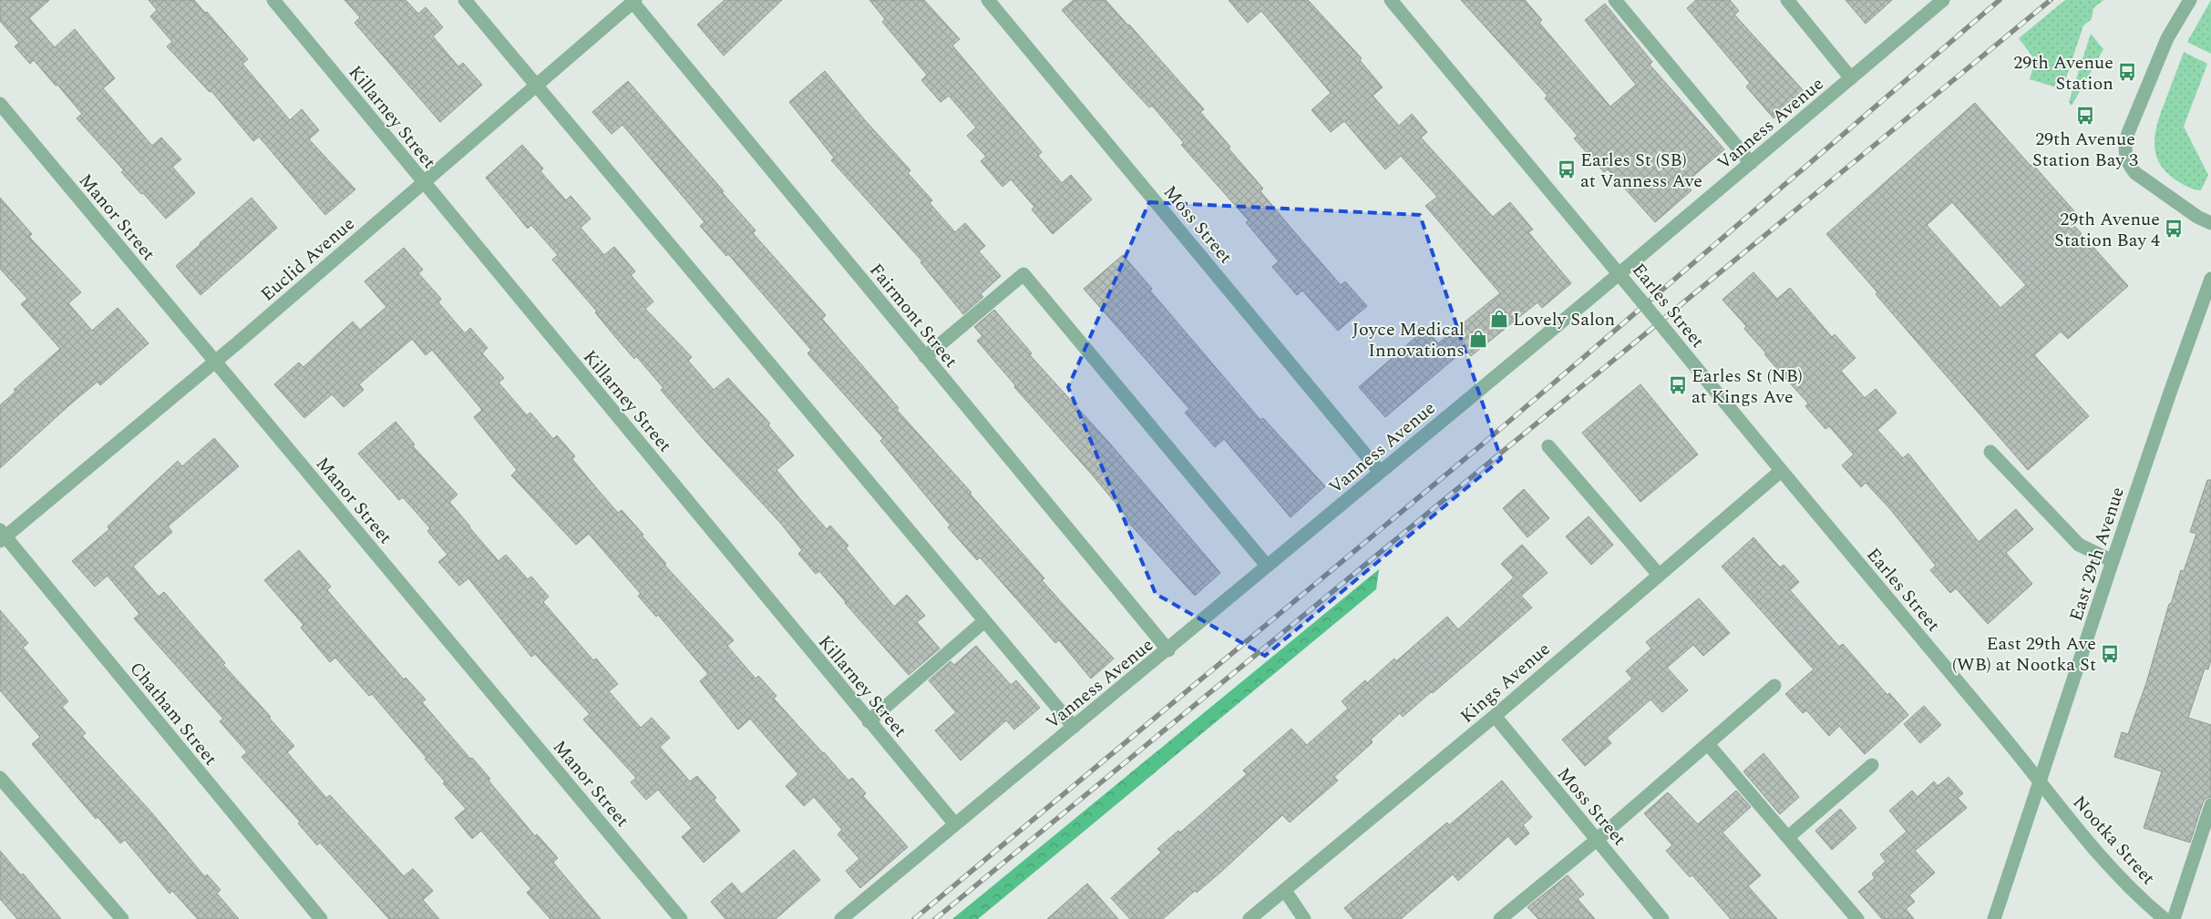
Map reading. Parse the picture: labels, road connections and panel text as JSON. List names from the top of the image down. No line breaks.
{"streets":{"street":["Killarney Street","Vanness Avenue","Manor Street","Moss Street","Euclid Avenue","Earles Street","Fairmont Street","East 29th Avenue","Kings Avenue","Chatham Street","Nootka Street"]},"crossings":[["Killarney Street","Vanness Avenue"],["Killarney Street","Euclid Avenue"],["Vanness Avenue","Moss Street"],["Vanness Avenue","Earles Street"],["Vanness Avenue","Fairmont Street"],["Manor Street","Euclid Avenue"],["Moss Street","Kings Avenue"],["Euclid Avenue","Fairmont Street"],["Euclid Avenue","Chatham Street"],["Earles Street","East 29th Avenue"],["Earles Street","Kings Avenue"],["Earles Street","Nootka Street"],["East 29th Avenue","Nootka Street"]],"places":{"bus stop":["29th Avenue Station","29th Avenue Station Bay 3","Earles St (SB) at Vanness Ave","29th Avenue Station Bay 4","Earles St (NB) at Kings Ave","East 29th Ave (WB) at Nootka St"],"shop":["Lovely Salon","Joyce Medical Innovations"]}}
